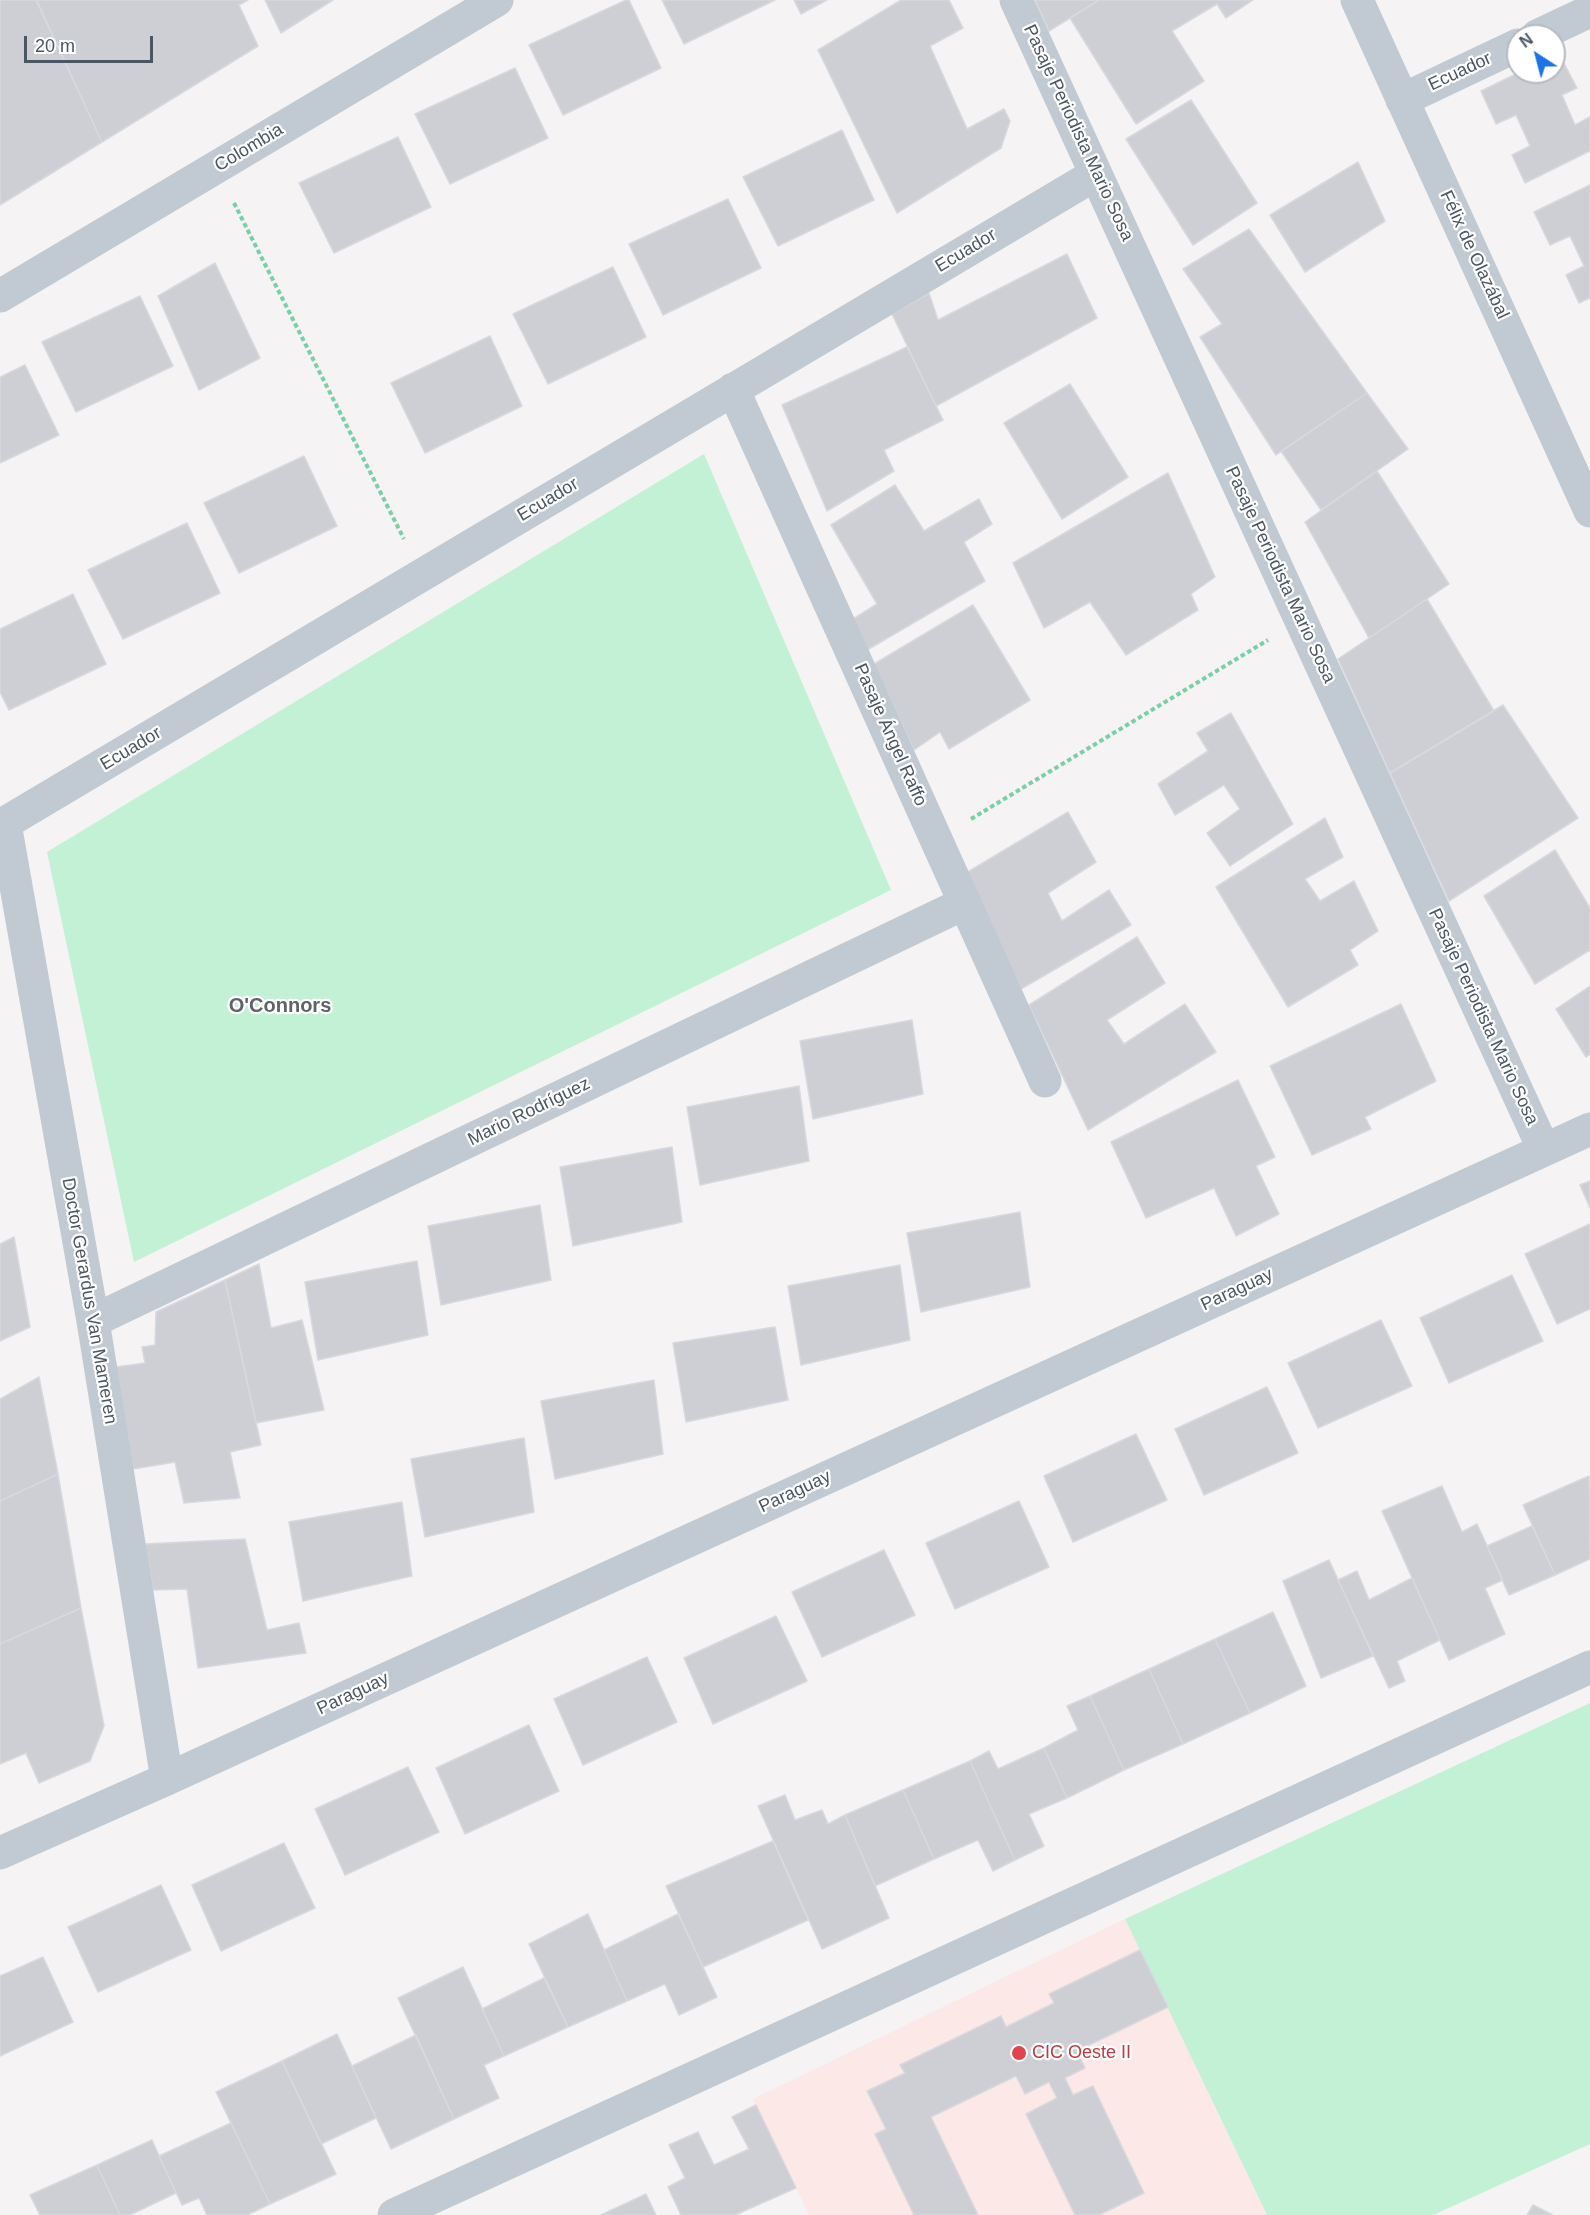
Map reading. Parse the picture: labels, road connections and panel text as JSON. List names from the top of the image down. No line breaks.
{"streets":{"street":["Ecuador","Pasaje Periodista Mario Sosa","Colombia","Félix de Olazábal","Pasaje Ángel Raffo","Mario Rodríguez","Paraguay","Doctor Gerardus Van Mameren"]},"crossings":[["Ecuador","Pasaje Periodista Mario Sosa"],["Ecuador","Félix de Olazábal"],["Ecuador","Pasaje Ángel Raffo"],["Ecuador","Doctor Gerardus Van Mameren"],["Pasaje Periodista Mario Sosa","Paraguay"],["Pasaje Ángel Raffo","Mario Rodríguez"],["Mario Rodríguez","Doctor Gerardus Van Mameren"],["Paraguay","Doctor Gerardus Van Mameren"]],"districts":["O'Connors"],"places":["CIC Oeste II"],"scale_bar":"20 m","north":"top left"}
